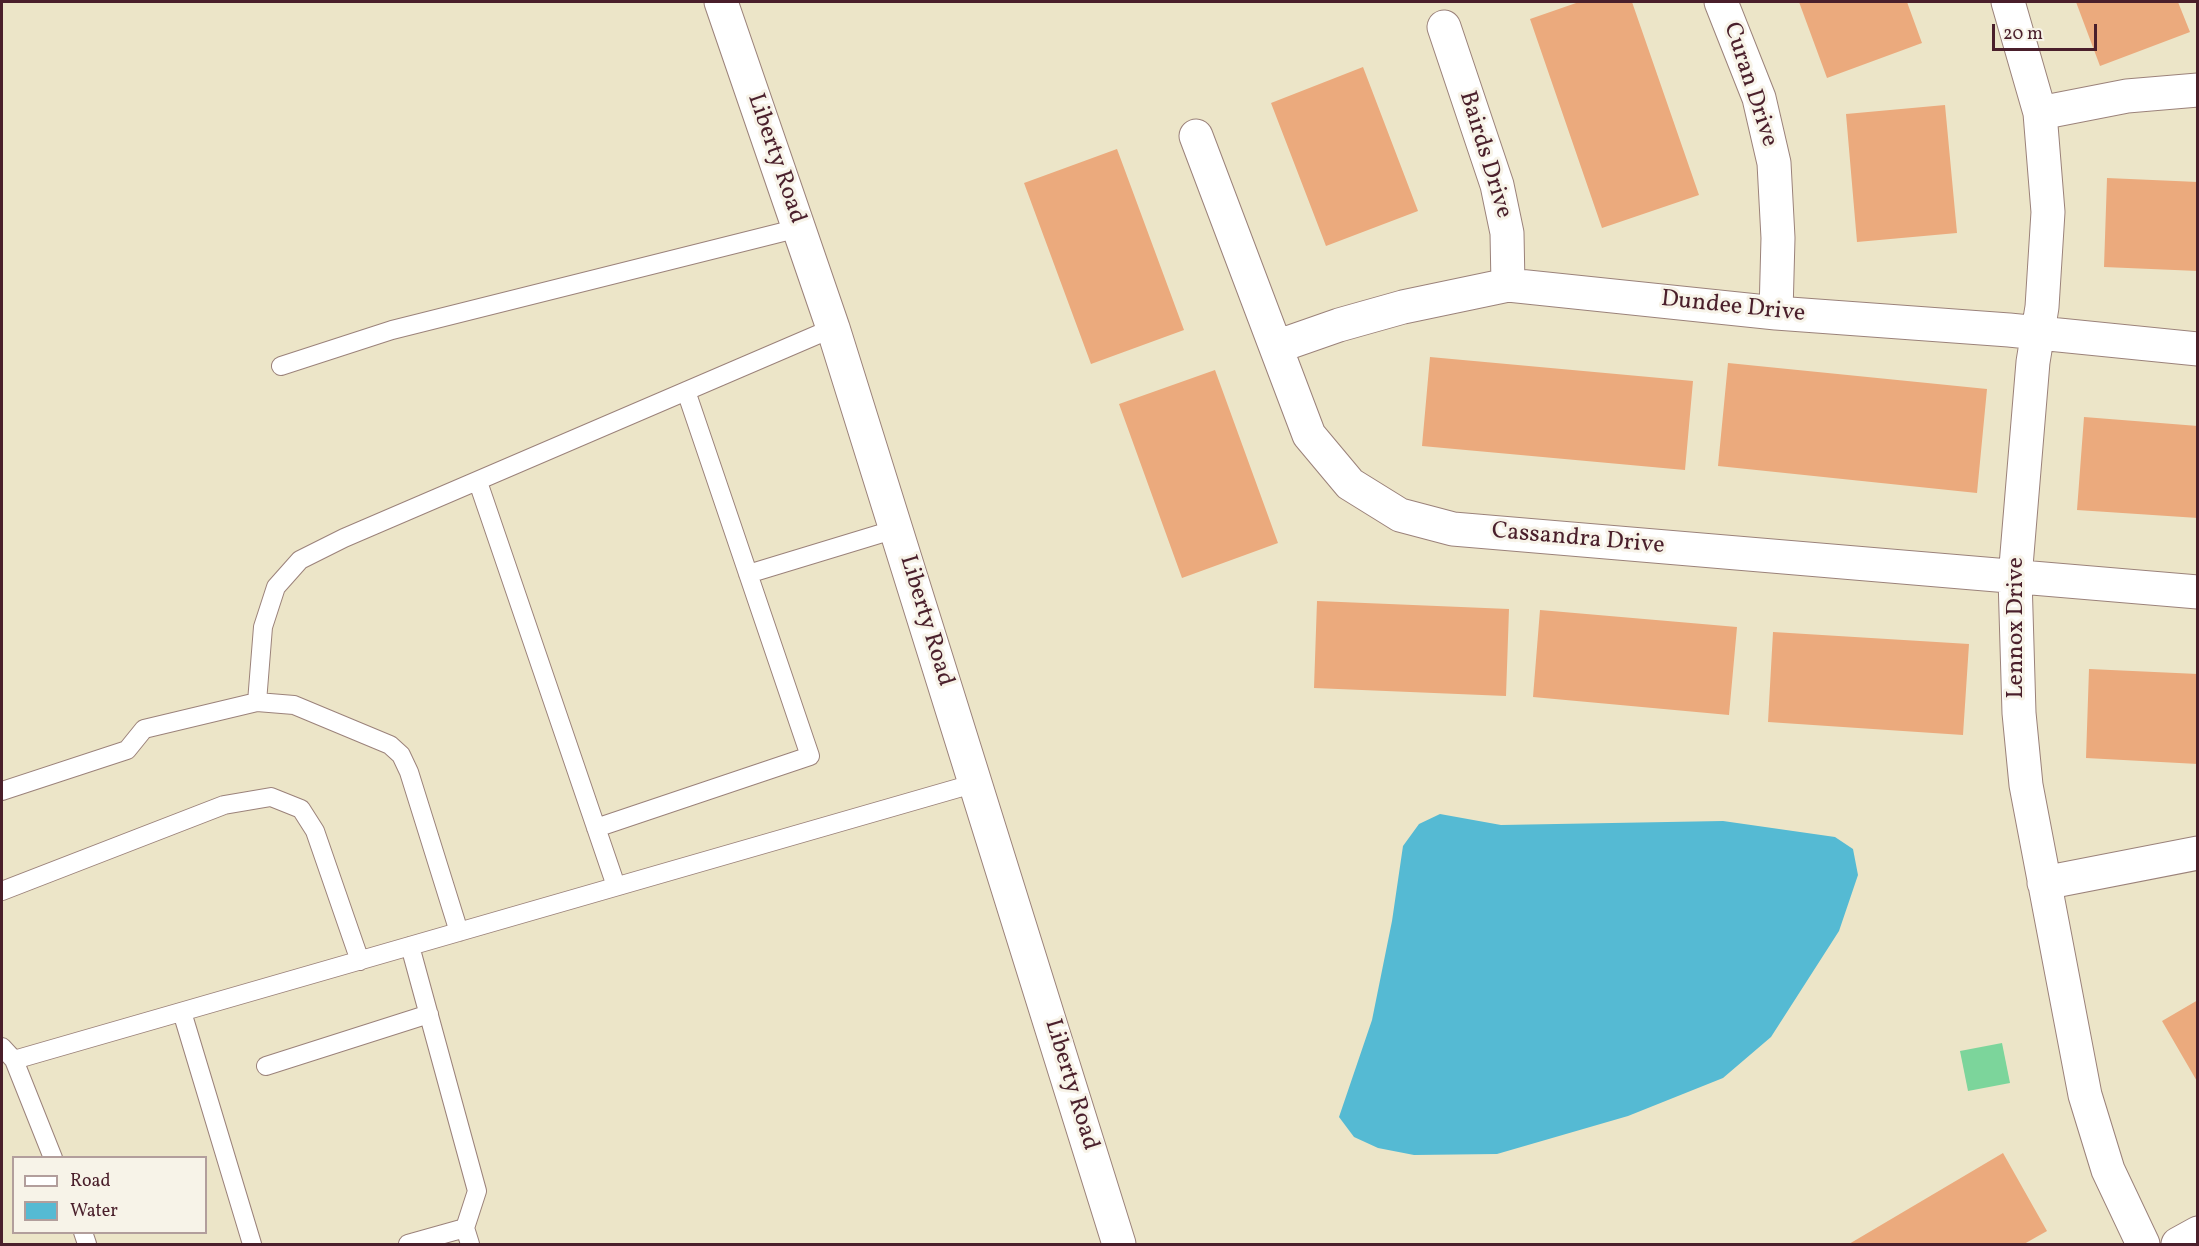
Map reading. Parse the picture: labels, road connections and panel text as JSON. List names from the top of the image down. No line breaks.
{"streets":{"street":["Curan Drive","Bairds Drive","Liberty Road","Dundee Drive","Cassandra Drive","Lennox Drive"]},"crossings":[["Curan Drive","Dundee Drive"],["Bairds Drive","Dundee Drive"],["Dundee Drive","Cassandra Drive"],["Dundee Drive","Lennox Drive"],["Cassandra Drive","Lennox Drive"]],"legend":["Road","Water"],"scale_bar":"20 m"}
